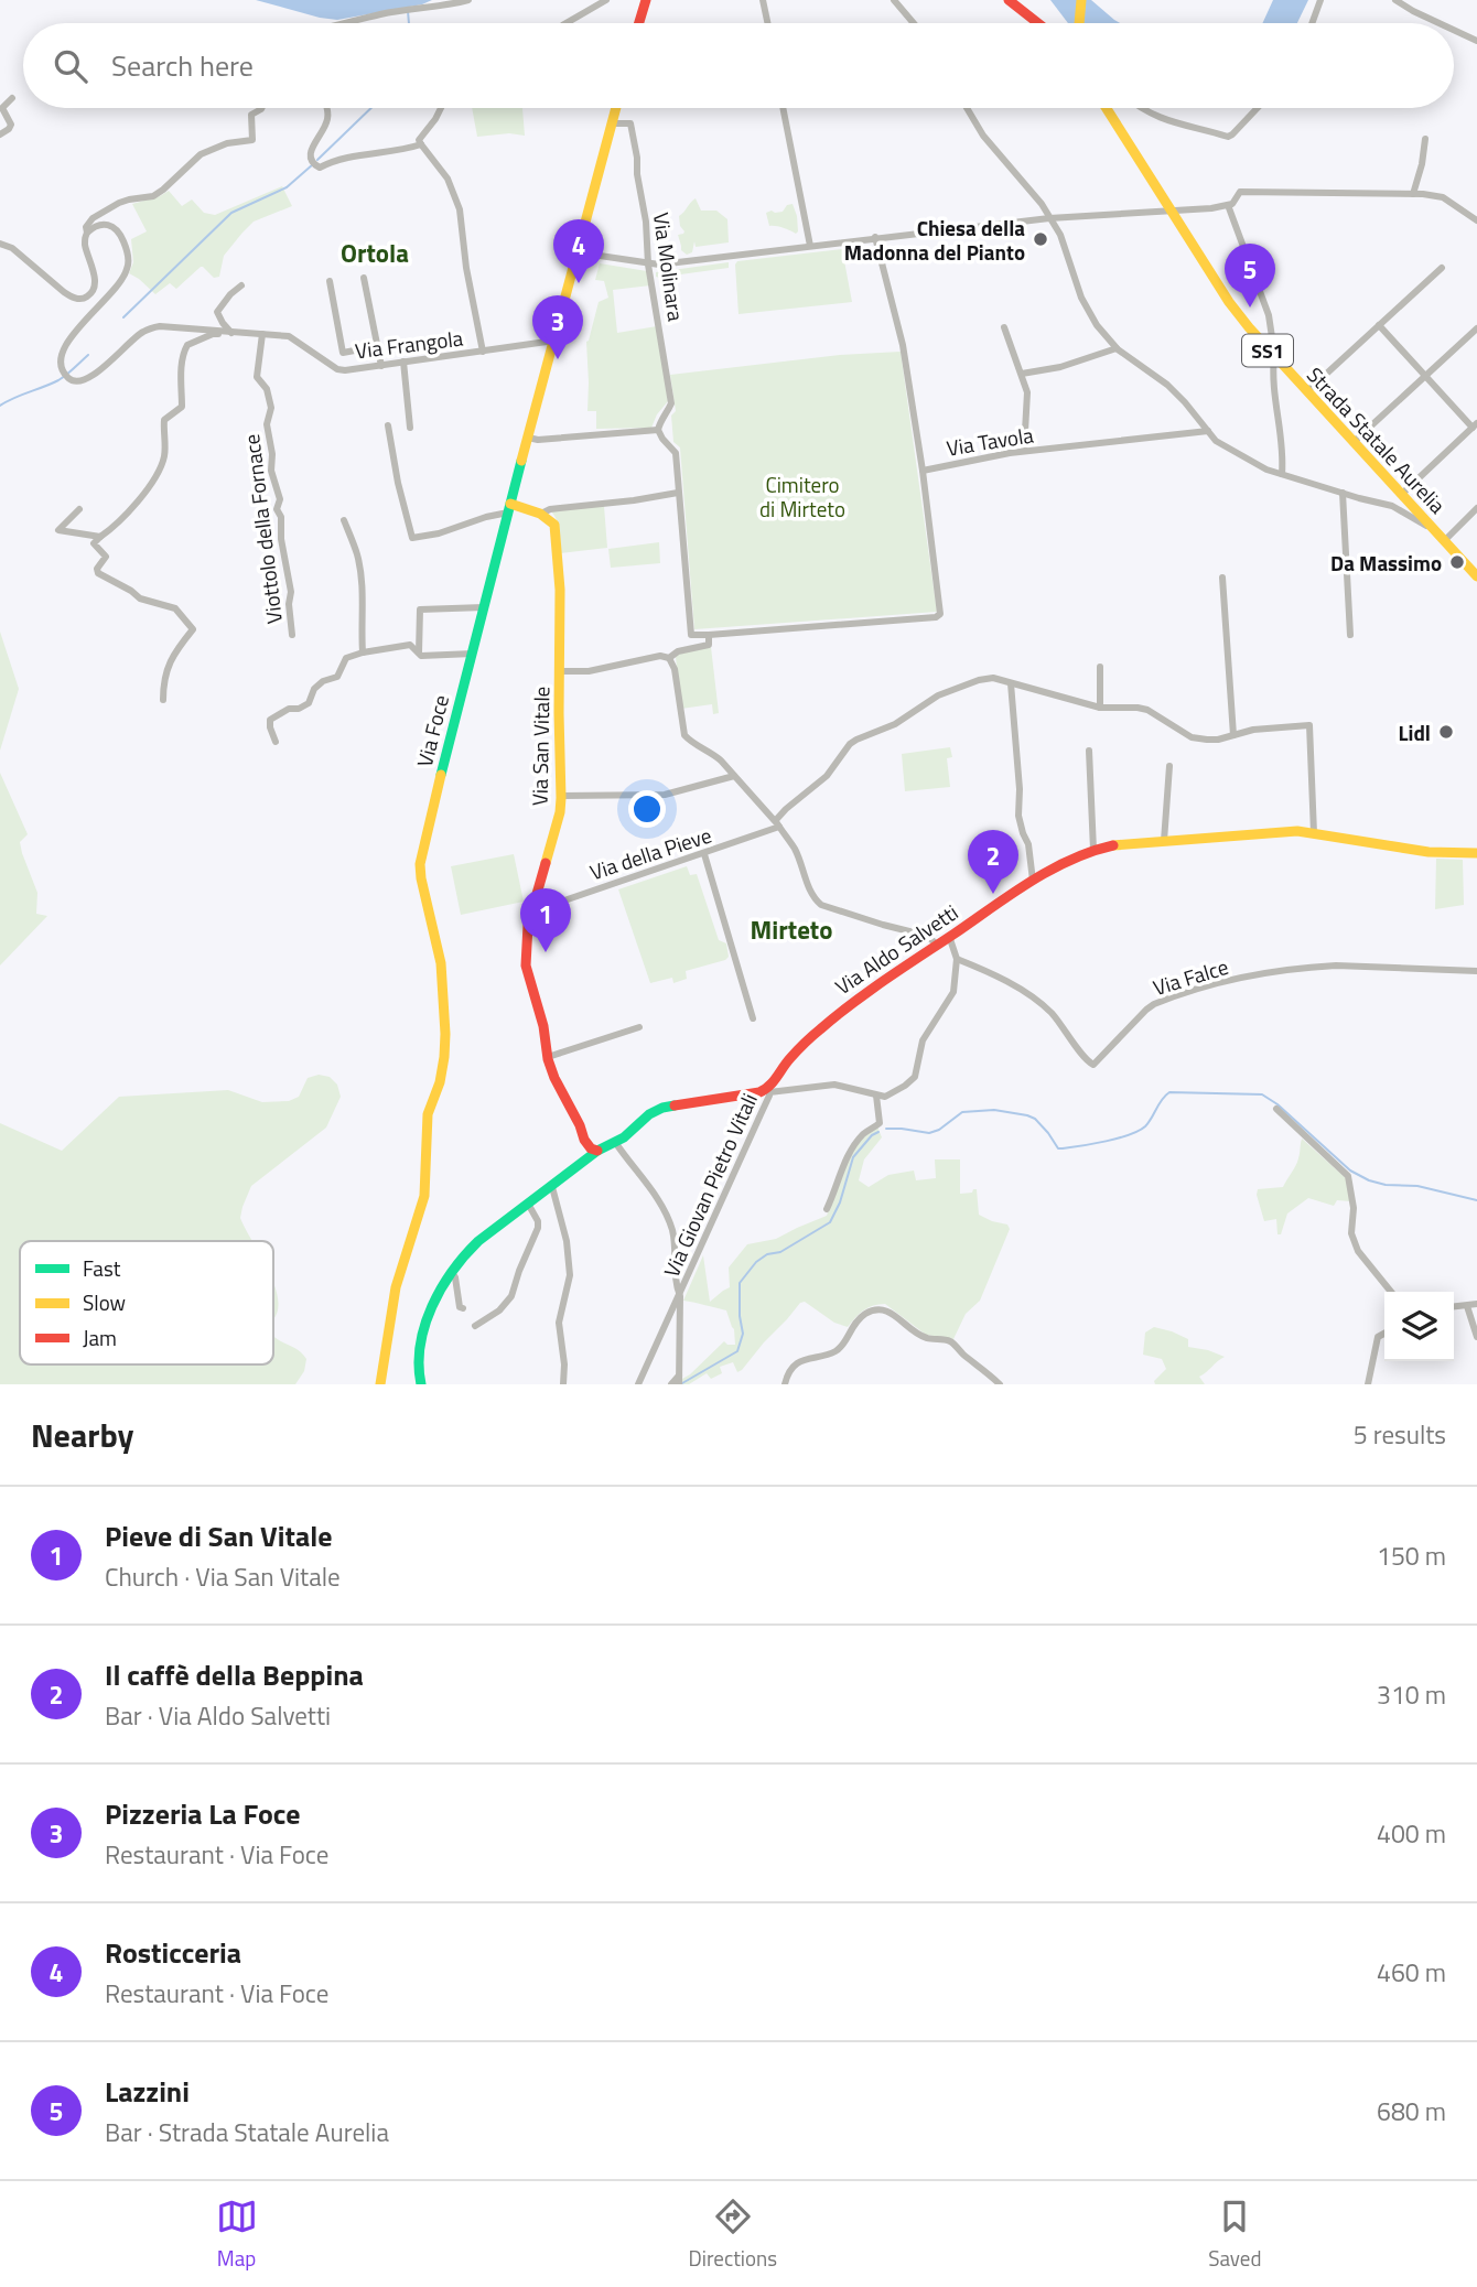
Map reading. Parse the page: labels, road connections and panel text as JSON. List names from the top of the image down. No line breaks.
{"streets":{"street":["Via Molinara","Via Frangola","SS1","Strada Statale Aurelia","Via Tavola","Viottolo della Fornace","Via Foce","Via San Vitale","Via della Pieve","Via Aldo Salvetti","Via Falce","Via Giovan Pietro Vitali"]},"crossings":[["Via Molinara","Via Foce"],["Via Frangola","Viottolo della Fornace"],["Via Frangola","Via Foce"],["Via San Vitale","Via della Pieve"],["Via Aldo Salvetti","Via Giovan Pietro Vitali"]],"districts":["Ortola","Mirteto"],"parks":["Cimitero di Mirteto"],"places":["Chiesa della Madonna del Pianto","Da Massimo","Lidl"],"legend":["Fast","Slow","Jam"],"page":{"search":"Search here","pins":["4","5","3","2","1"],"heading":["Nearby","5 results"],"list":[{"mark":"1","name":"Pieve di San Vitale","note":"Church · Via San Vitale","value":"150 m"},{"mark":"2","name":"Il caffè della Beppina","note":"Bar · Via Aldo Salvetti","value":"310 m"},{"mark":"3","name":"Pizzeria La Foce","note":"Restaurant · Via Foce","value":"400 m"},{"mark":"4","name":"Rosticceria","note":"Restaurant · Via Foce","value":"460 m"},{"mark":"5","name":"Lazzini","note":"Bar · Strada Statale Aurelia","value":"680 m"}],"nav":["Map","Directions","Saved"]}}
